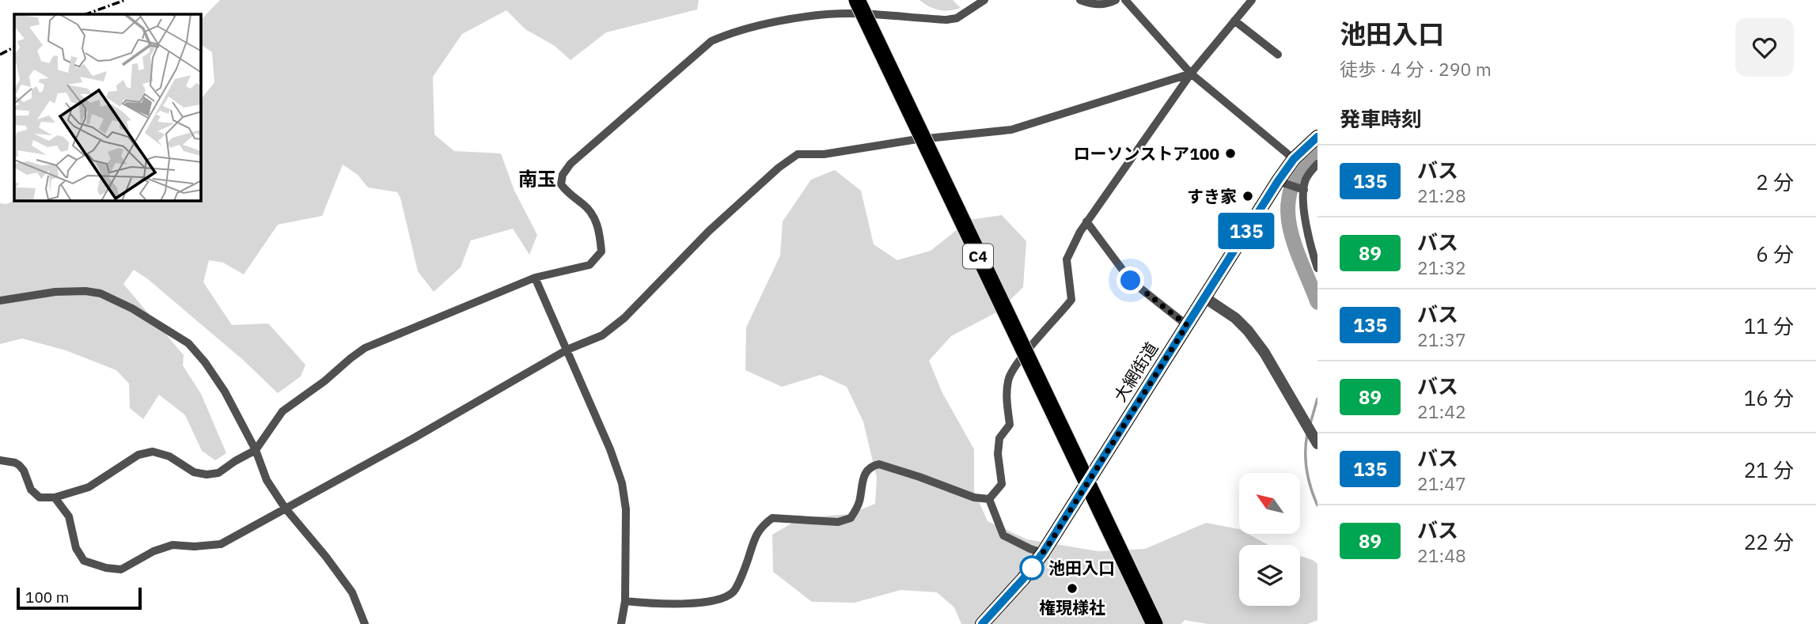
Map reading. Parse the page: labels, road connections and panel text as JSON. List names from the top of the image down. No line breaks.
{"streets":{"highway":["C4"],"main road":["大網街道"]},"districts":["南玉"],"places":["ローソンストア100","すき家","池田入口","権現様社"],"lines":["bus line 135"],"scale_bar":"100 m","north":"top left","page":{"on_map":"135","heading":[["池田入口","徒歩 · 4 分 · 290 m"],"発車時刻"],"list":[{"mark":"135","name":"バス","note":"21:28","value":"2 分"},{"mark":"89","name":"バス","note":"21:32","value":"6 分"},{"mark":"135","name":"バス","note":"21:37","value":"11 分"},{"mark":"89","name":"バス","note":"21:42","value":"16 分"},{"mark":"135","name":"バス","note":"21:47","value":"21 分"},{"mark":"89","name":"バス","note":"21:48","value":"22 分"}],"scale":"100 m"}}
